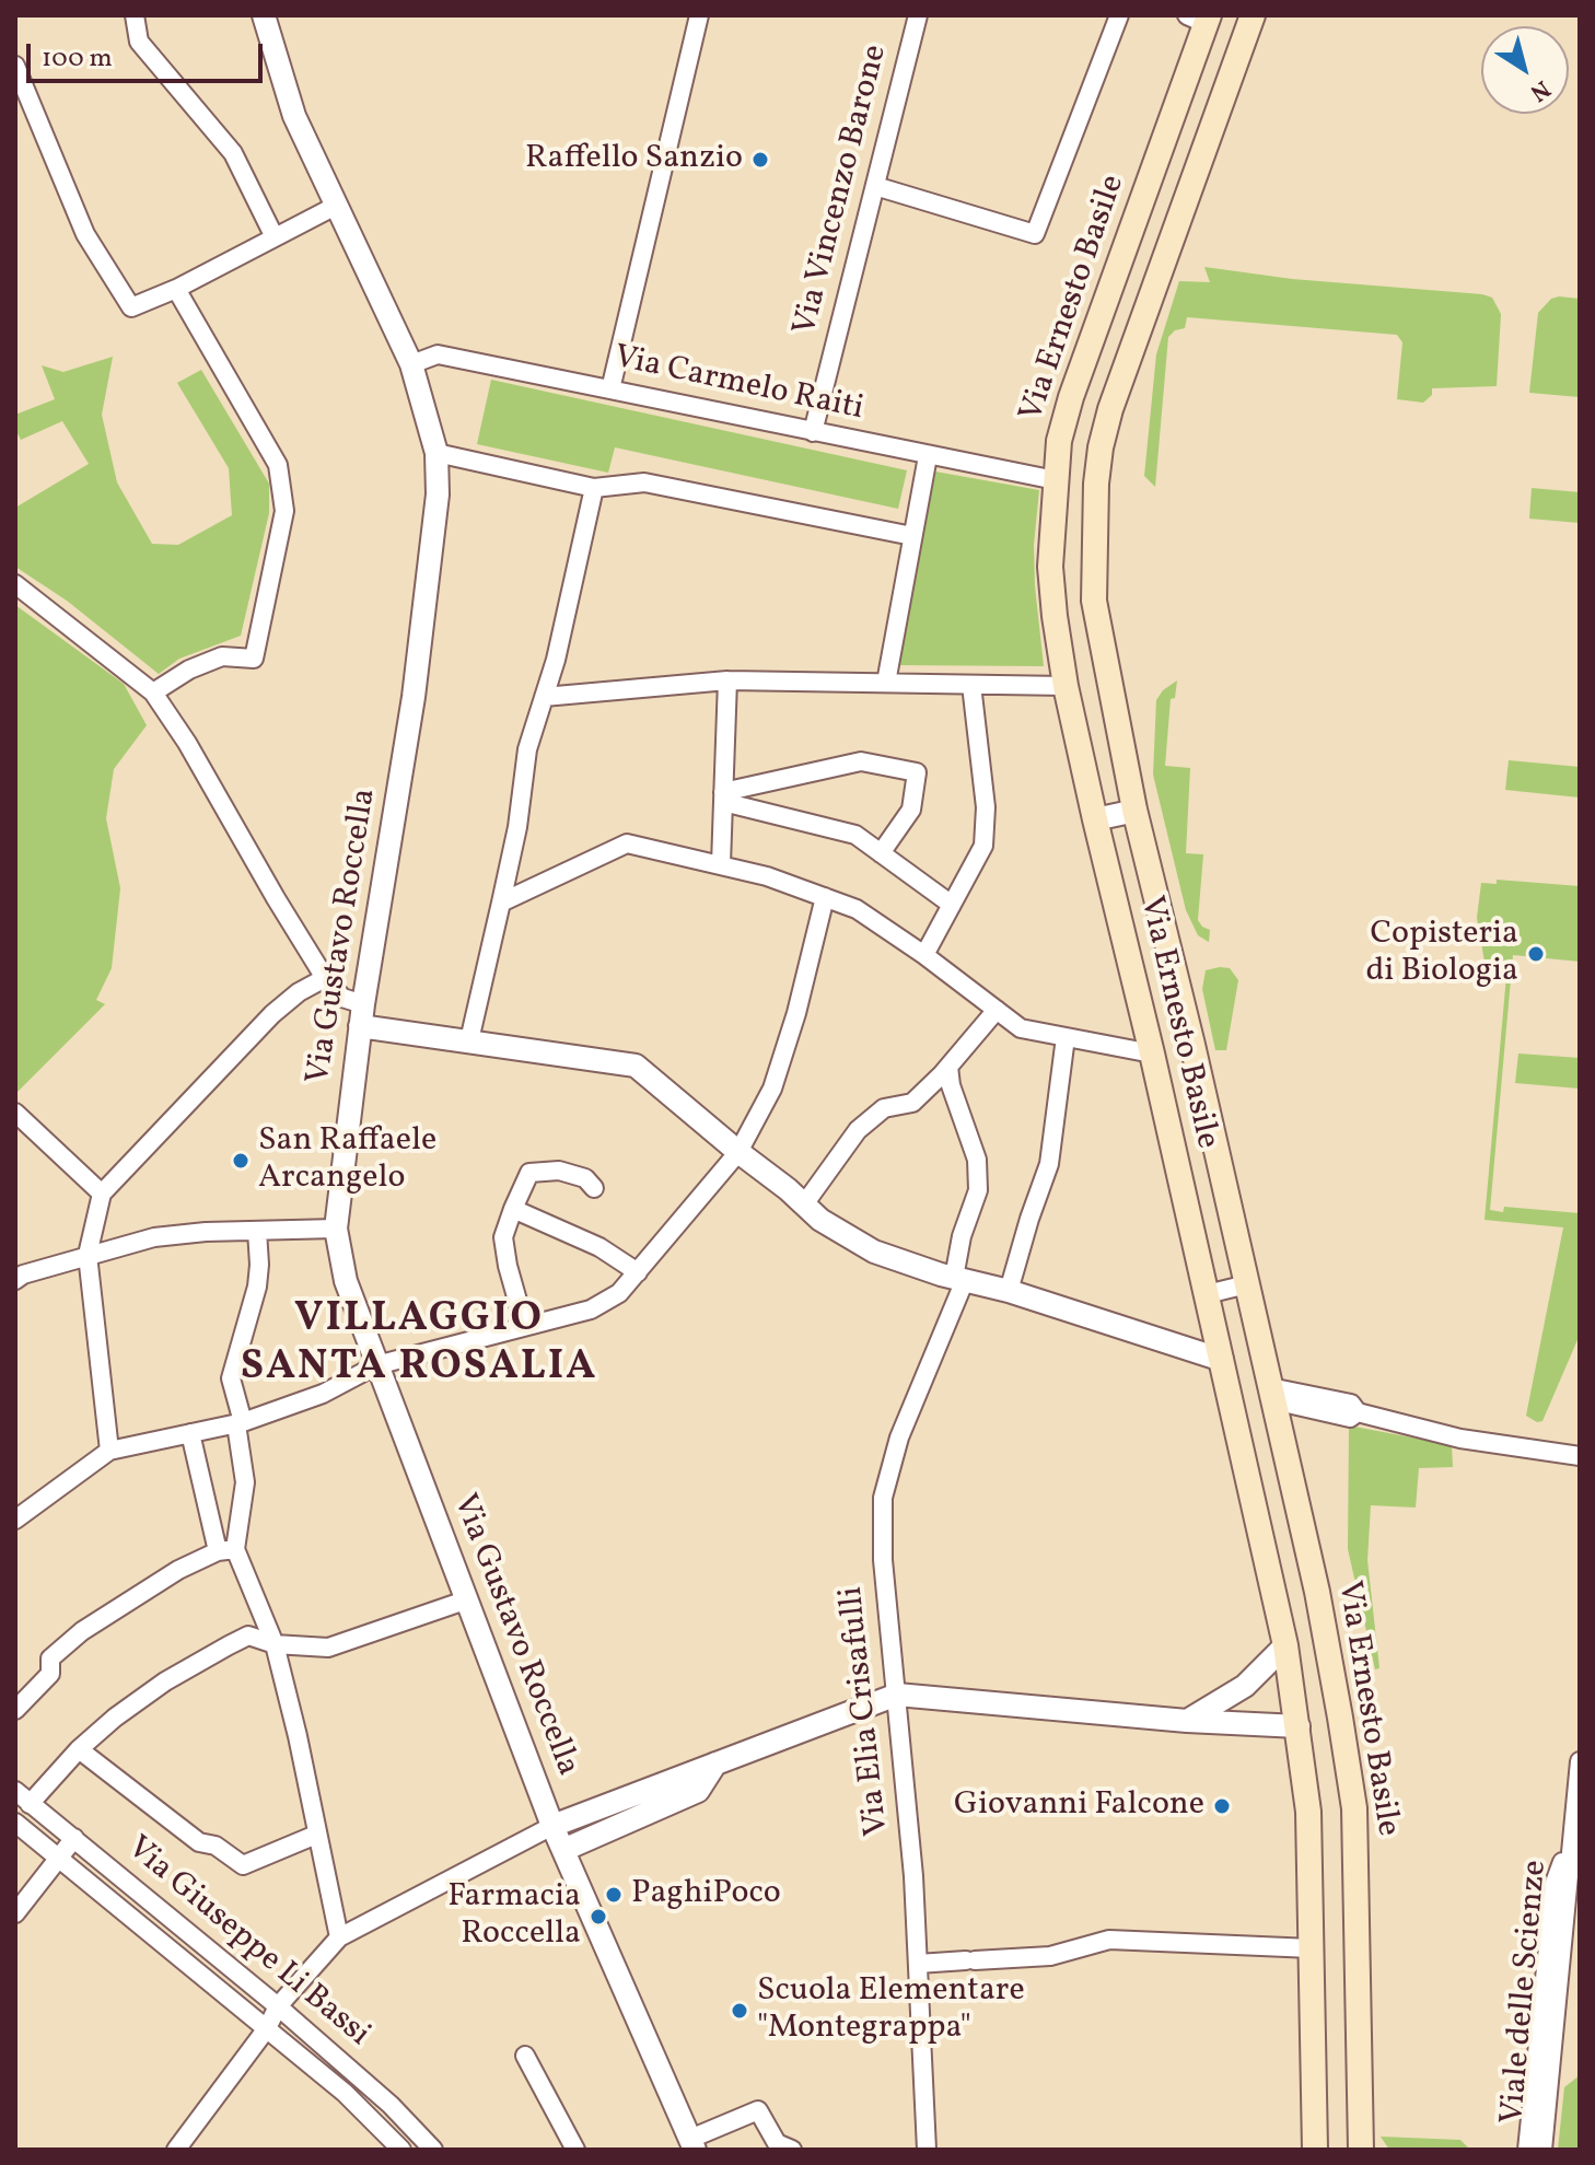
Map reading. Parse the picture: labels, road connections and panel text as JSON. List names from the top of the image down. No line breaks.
{"streets":{"main road":["Via Ernesto Basile"],"street":["Via Vincenzo Barone","Via Carmelo Raiti","Via Gustavo Roccella","Via Elia Crisafulli","Via Giuseppe Li Bassi","Viale delle Scienze"]},"crossings":[["Via Vincenzo Barone","Via Carmelo Raiti"],["Via Ernesto Basile","Via Carmelo Raiti"],["Via Carmelo Raiti","Via Gustavo Roccella"]],"districts":["VILLAGGIO SANTA ROSALIA"],"places":["Raffello Sanzio","Copisteria di Biologia","San Raffaele Arcangelo","Giovanni Falcone","PaghiPoco","Farmacia Roccella","Scuola Elementare \"Montegrappa\""],"scale_bar":"100 m","north":"bottom right"}
